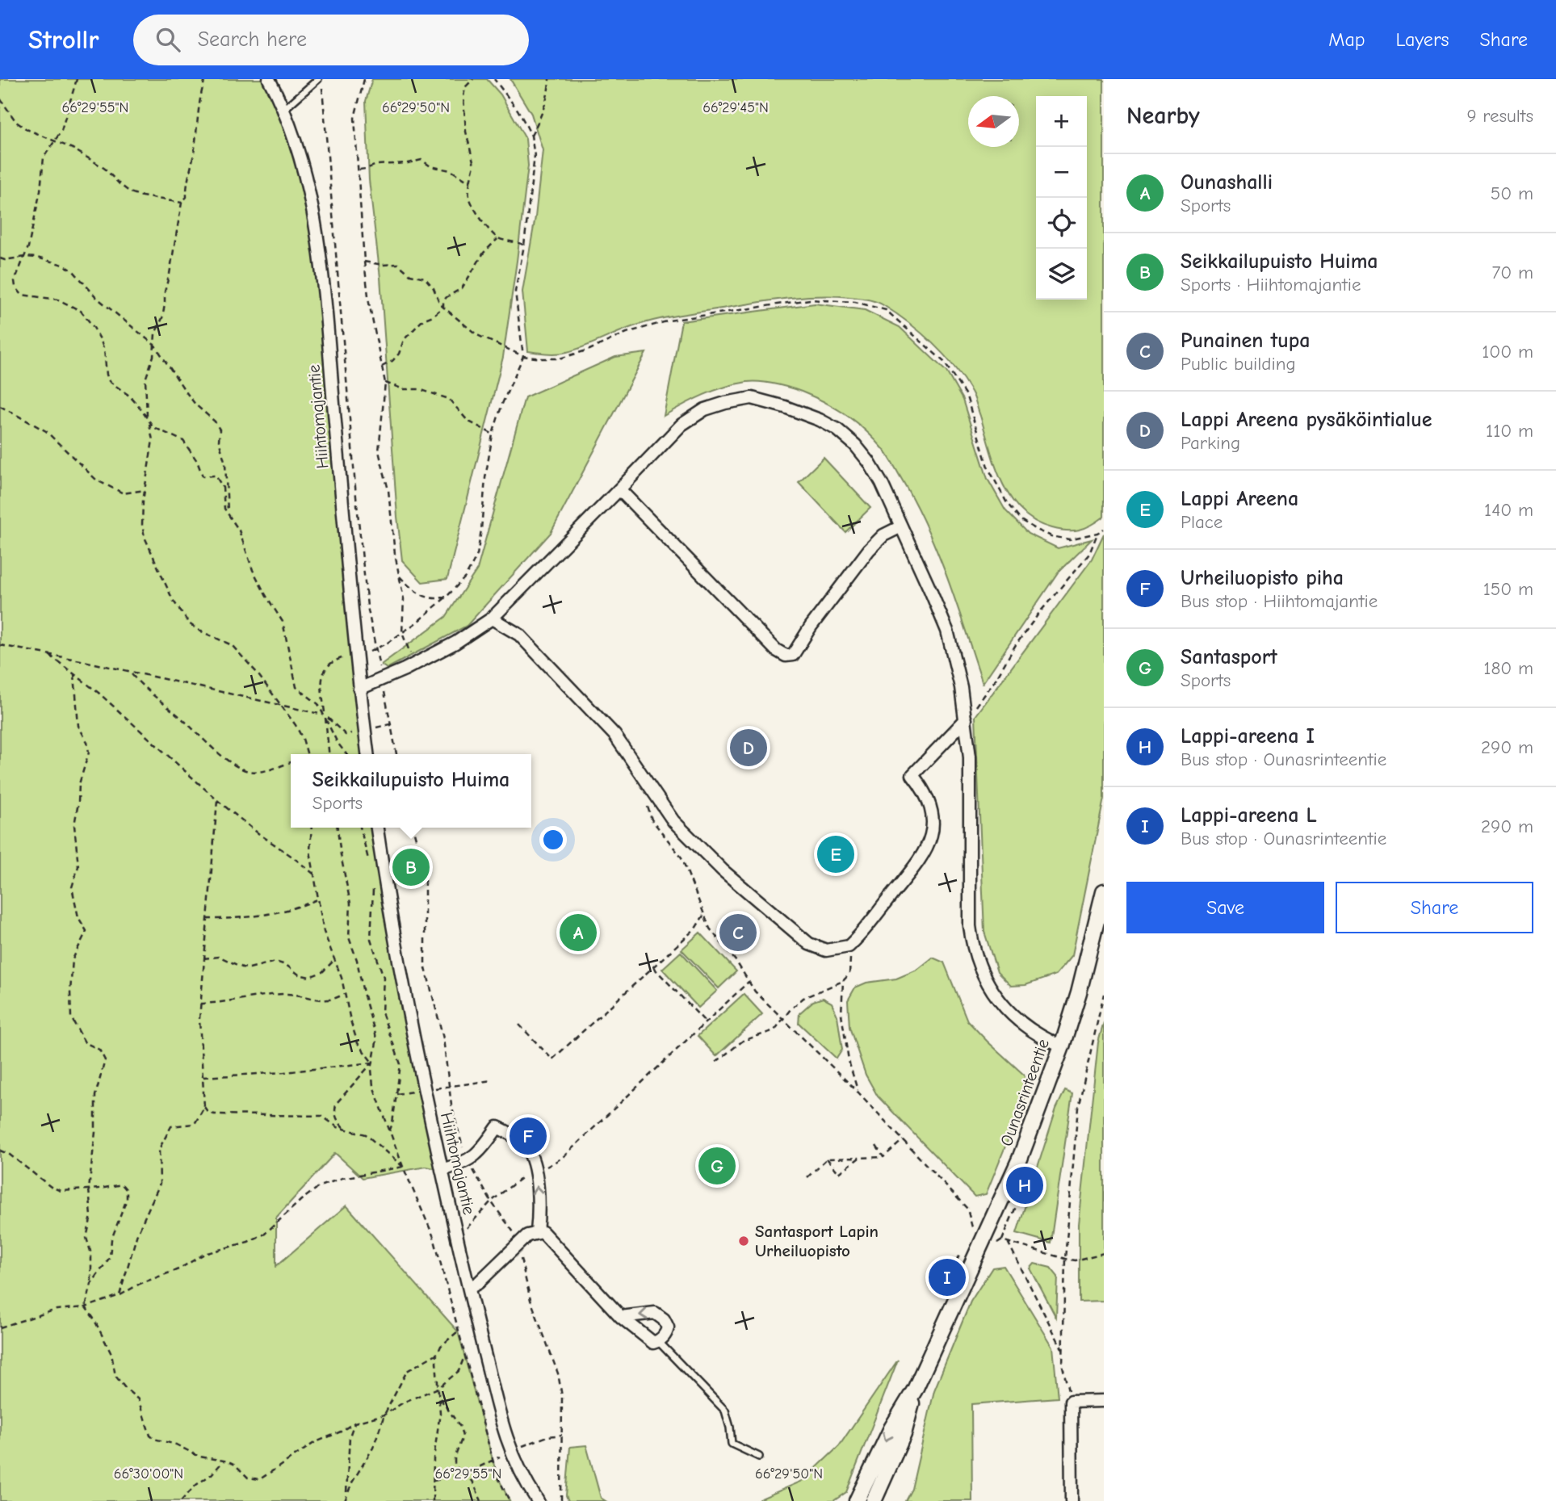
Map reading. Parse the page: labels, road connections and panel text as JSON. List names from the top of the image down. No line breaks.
{"streets":{"street":["Hiihtomajantie","Ounasrinteentie"]},"places":["Santasport Lapin Urheiluopisto"],"north":"left","page":{"header":"Strollr","search":"Search here","nav":["Map","Layers","Share"],"heading":["Nearby","9 results"],"map_buttons":["+","−"],"list":[{"mark":"A","name":"Ounashalli","note":"Sports","value":"50 m"},{"mark":"B","name":"Seikkailupuisto Huima","note":"Sports · Hiihtomajantie","value":"70 m"},{"mark":"C","name":"Punainen tupa","note":"Public building","value":"100 m"},{"mark":"D","name":"Lappi Areena pysäköintialue","note":"Parking","value":"110 m"},{"mark":"E","name":"Lappi Areena","note":"Place","value":"140 m"},{"mark":"F","name":"Urheiluopisto piha","note":"Bus stop · Hiihtomajantie","value":"150 m"},{"mark":"G","name":"Santasport","note":"Sports","value":"180 m"},{"mark":"H","name":"Lappi-areena I","note":"Bus stop · Ounasrinteentie","value":"290 m"},{"mark":"I","name":"Lappi-areena L","note":"Bus stop · Ounasrinteentie","value":"290 m"}],"pins":["D","E","B","A","C","F","G","H","I"],"popup":["Seikkailupuisto Huima","Sports"],"buttons":["Save","Share"]},"coordinates":["66°29'45\"N","66°29'55\"N","66°29'50\"N","66°30'00\"N"]}
